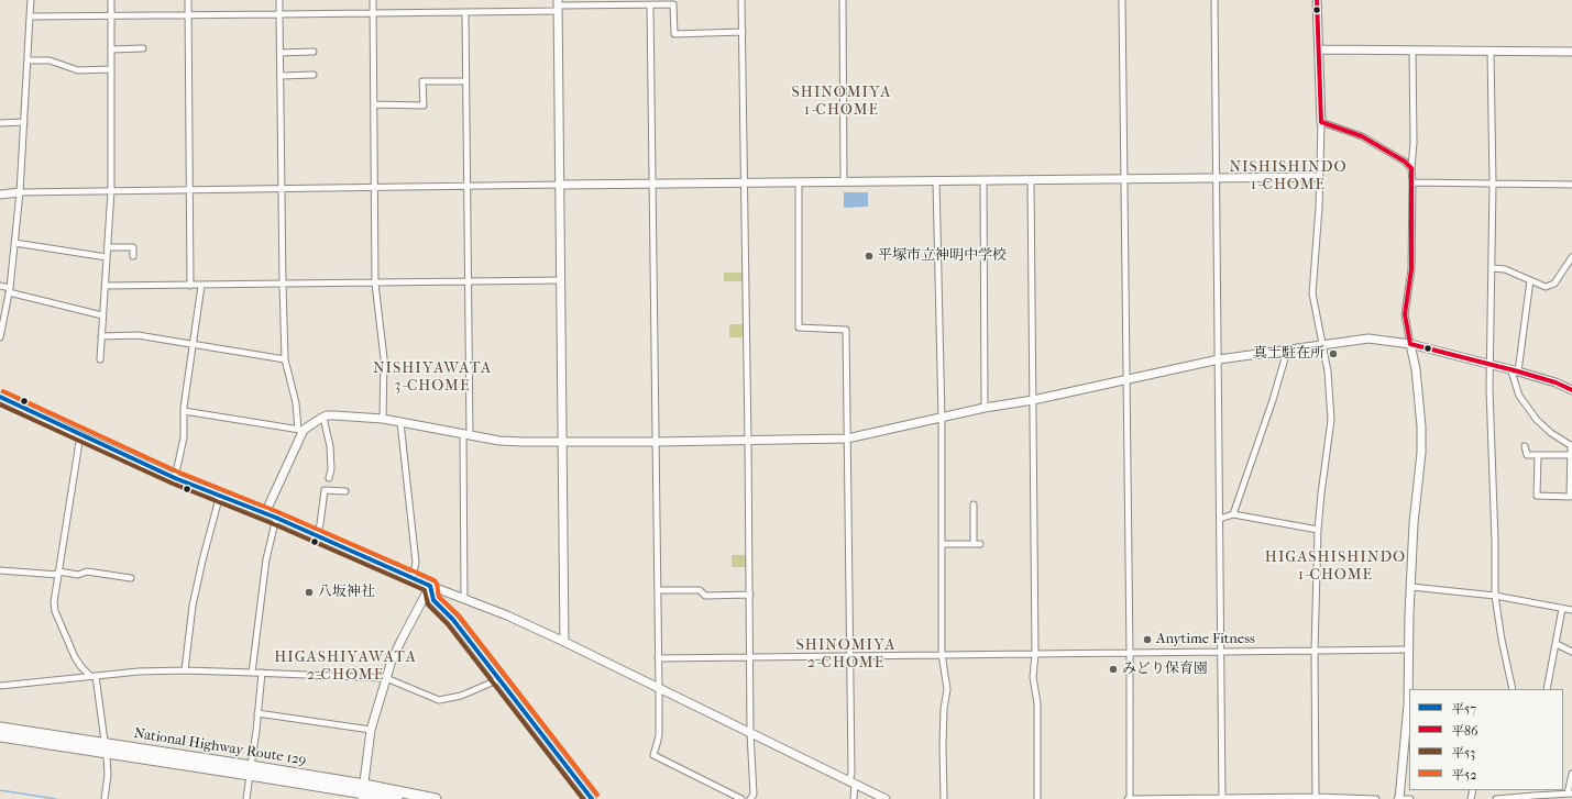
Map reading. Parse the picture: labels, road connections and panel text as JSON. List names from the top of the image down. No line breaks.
{"streets":{"highway":["National Highway Route 129"]},"districts":["SHINOMIYA 1-CHOME","NISHISHINDO 1-CHOME","NISHIYAWATA 3-CHOME","HIGASHISHINDO 1-CHOME","SHINOMIYA 2-CHOME","HIGASHIYAWATA 2-CHOME"],"places":["平塚市立神明中学校","真土駐在所","八坂神社","Anytime Fitness","みどり保育園"],"lines":["transit line 平86","transit line 平52","transit line 平57","transit line 平53"],"legend":["平57","平86","平53","平52"]}
